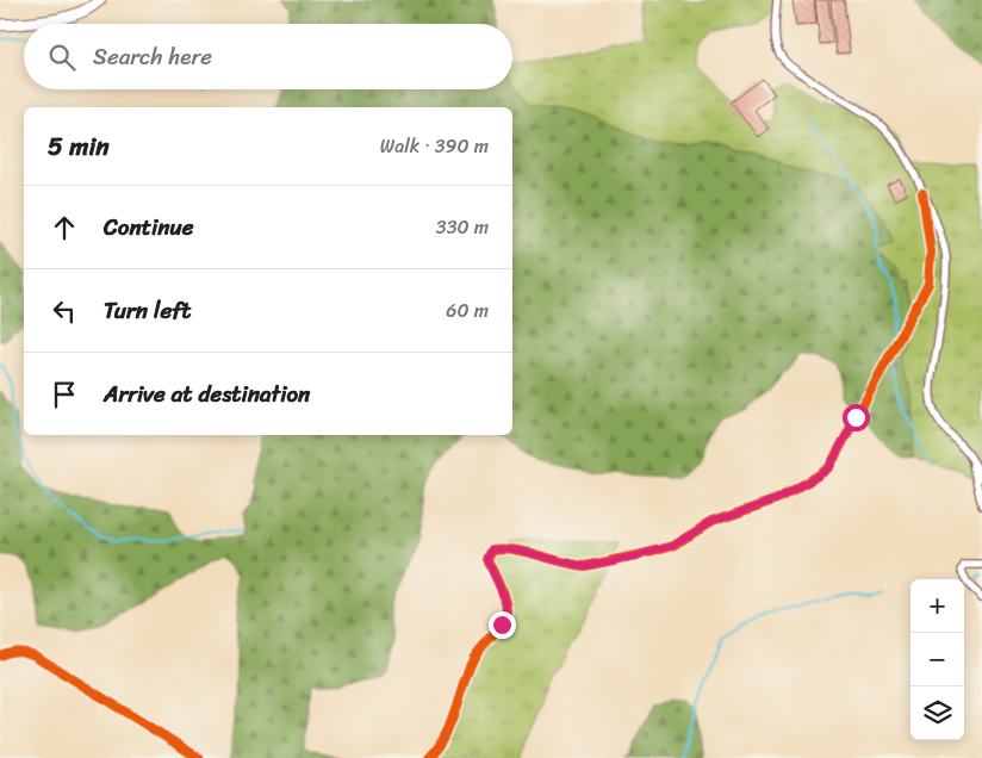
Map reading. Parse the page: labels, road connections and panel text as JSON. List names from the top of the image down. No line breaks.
{"page":{"search":"Search here","heading":["5 min","Walk · 390 m"],"list":[["Continue","330 m"],["Turn left","60 m"],"Arrive at destination"],"map_buttons":["+","−"]}}
